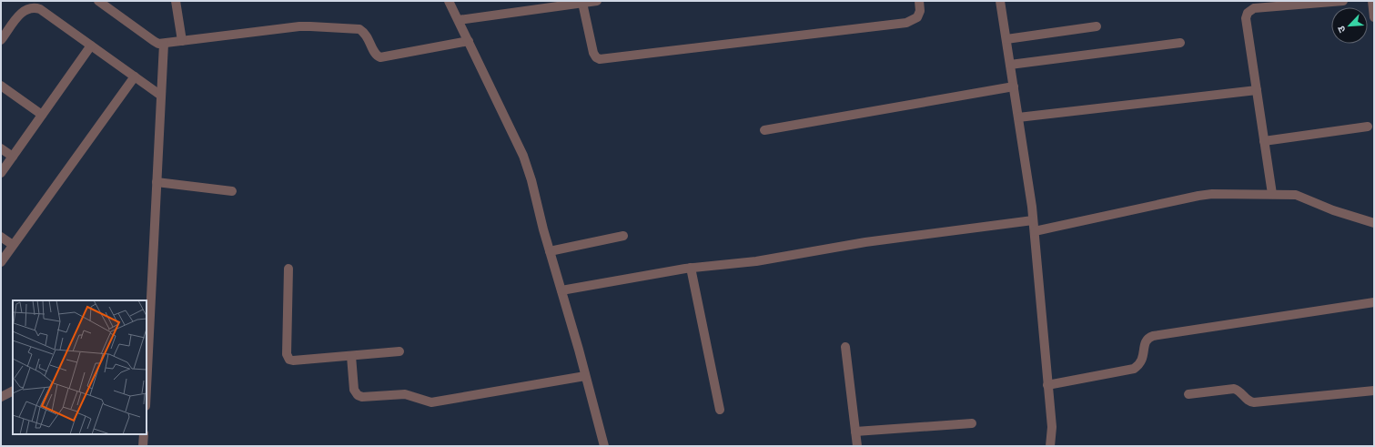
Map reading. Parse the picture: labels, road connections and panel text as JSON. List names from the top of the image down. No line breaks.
{"north":"bottom left"}
